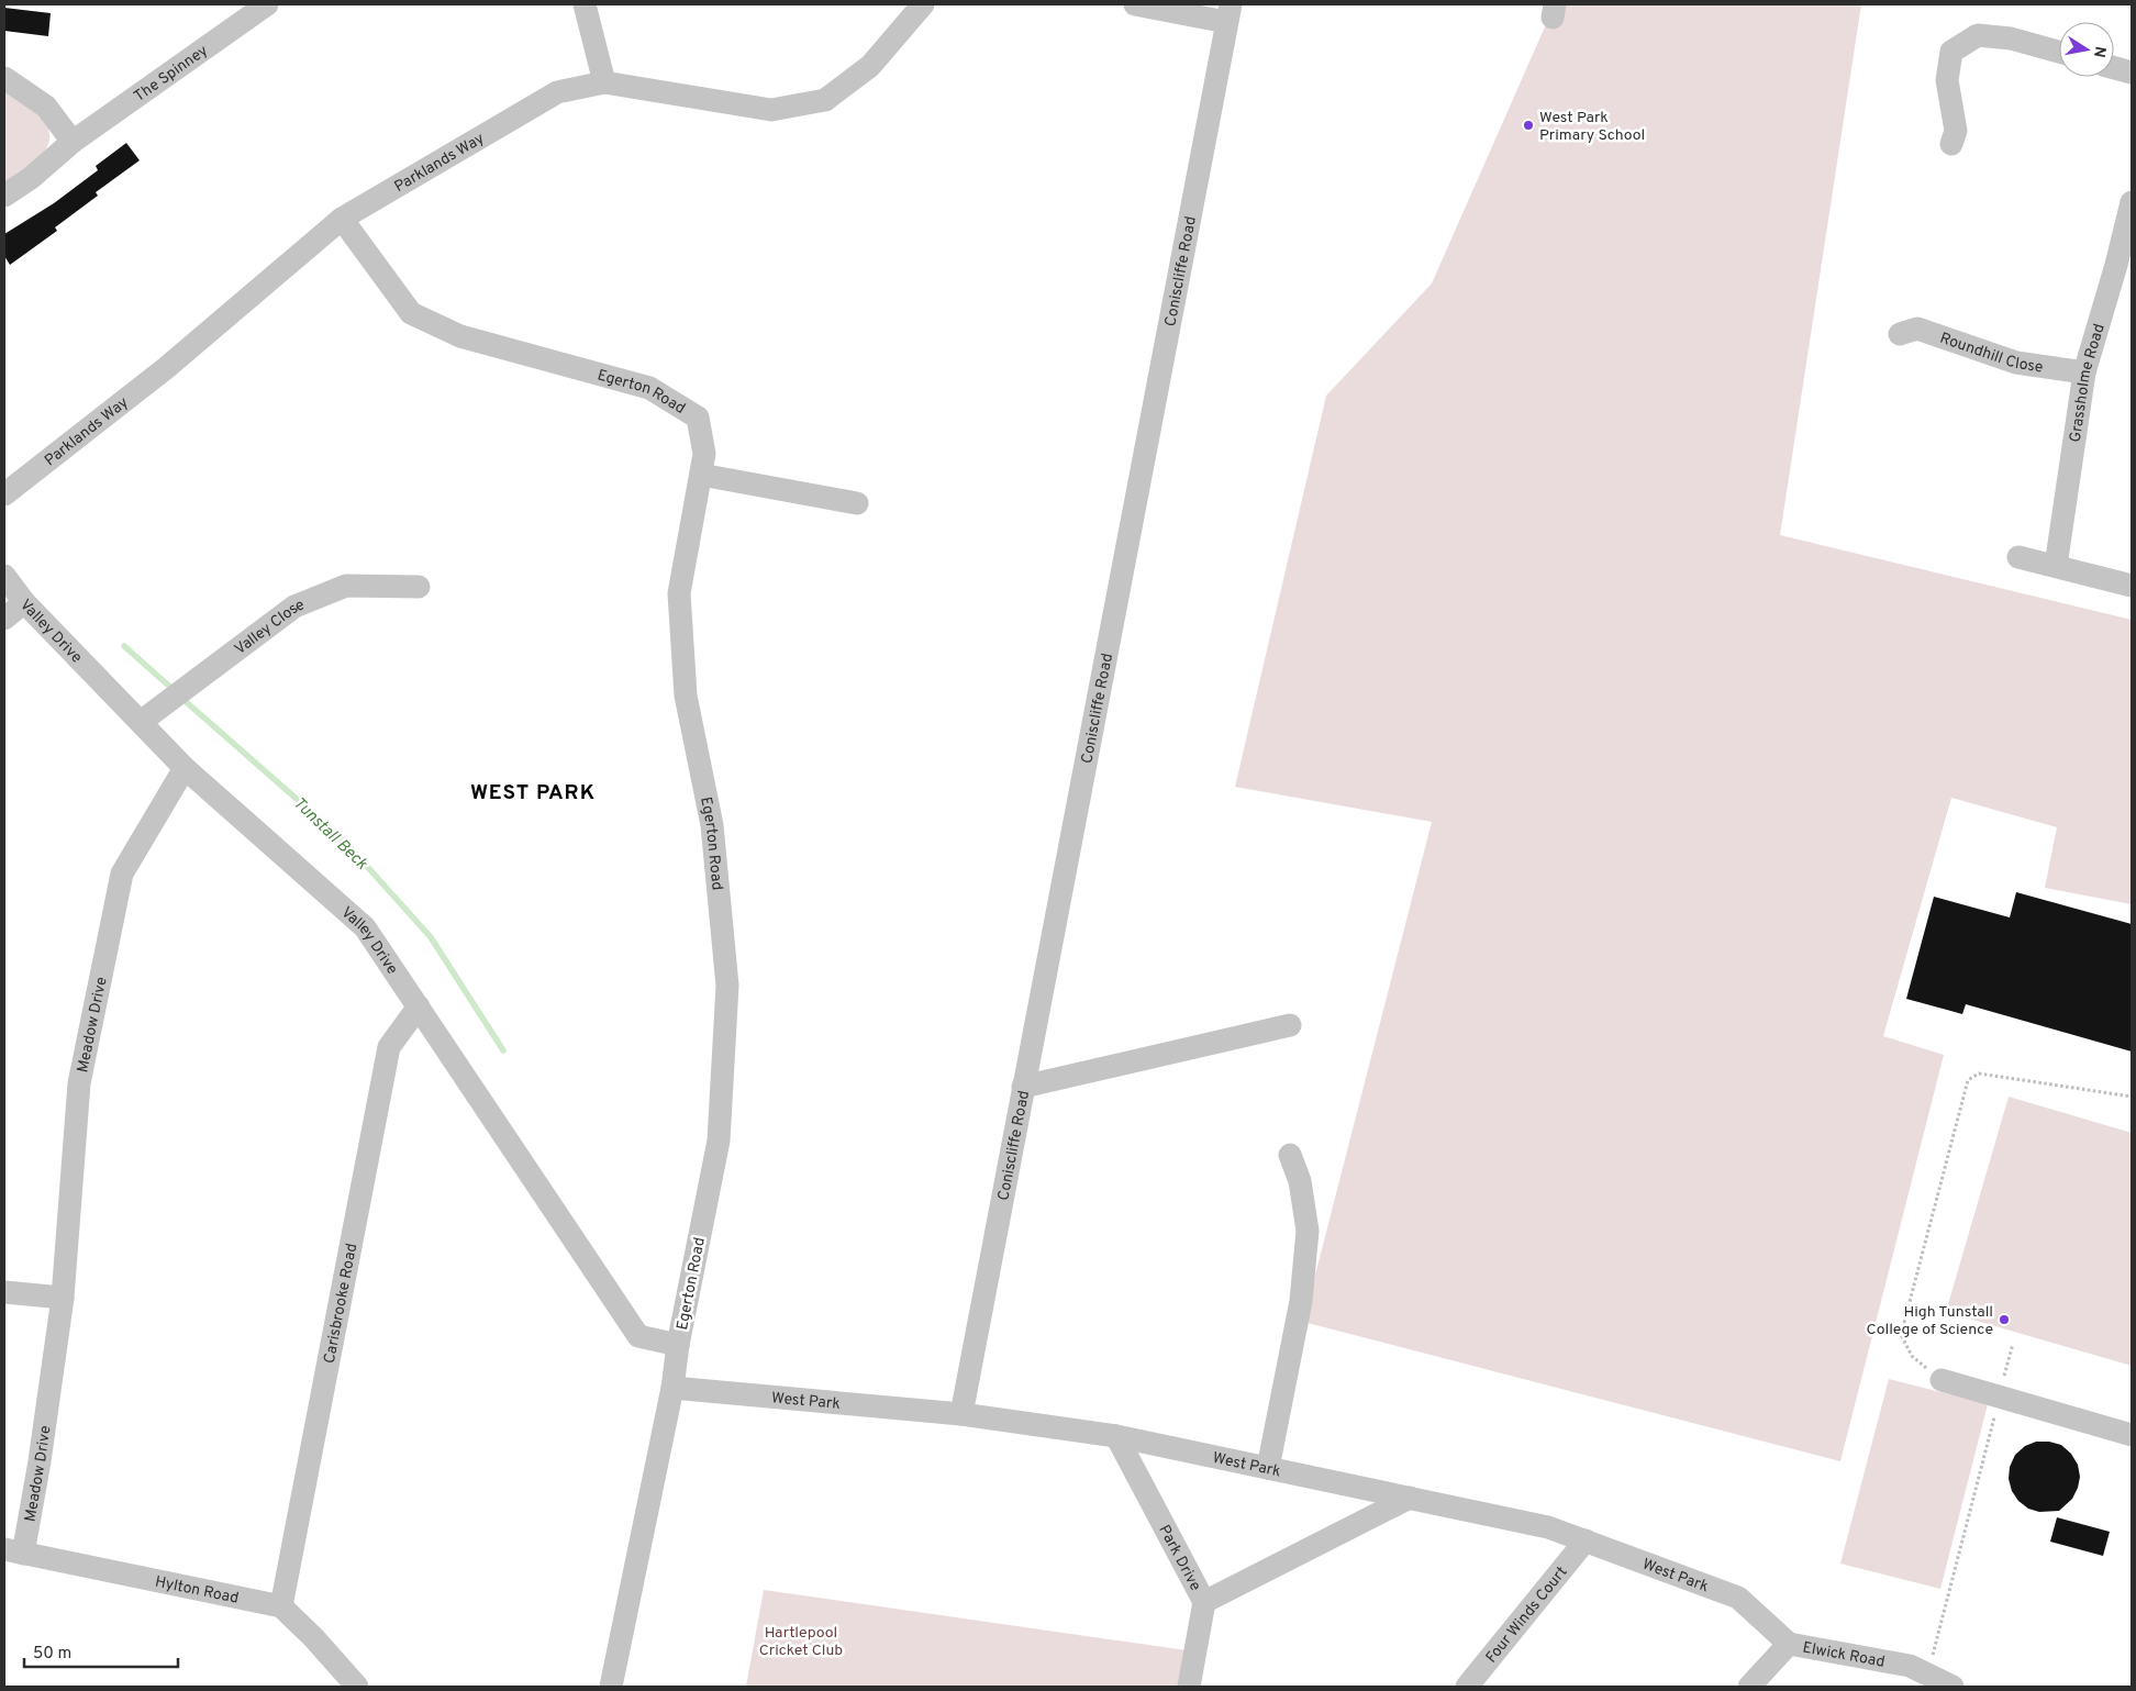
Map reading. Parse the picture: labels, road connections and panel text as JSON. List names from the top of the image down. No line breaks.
{"streets":{"street":["The Spinney","Parklands Way","Coniscliffe Road","Roundhill Close","Grassholme Road","Egerton Road","Valley Close","Valley Drive","Meadow Drive","Carisbrooke Road","West Park","Park Drive","Hylton Road","Four Winds Court","Elwick Road"]},"crossings":[["Parklands Way","Egerton Road"],["Coniscliffe Road","West Park"],["Roundhill Close","Grassholme Road"],["Egerton Road","Valley Drive"],["Egerton Road","West Park"],["Valley Close","Valley Drive"],["Valley Drive","Meadow Drive"],["Valley Drive","Carisbrooke Road"],["Meadow Drive","Hylton Road"],["Carisbrooke Road","Hylton Road"],["West Park","Park Drive"],["West Park","Four Winds Court"],["West Park","Elwick Road"]],"districts":["WEST PARK"],"water":["Tunstall Beck"],"parks":["Hartlepool Cricket Club"],"places":["West Park Primary School","High Tunstall College of Science"],"scale_bar":"50 m","north":"right"}
